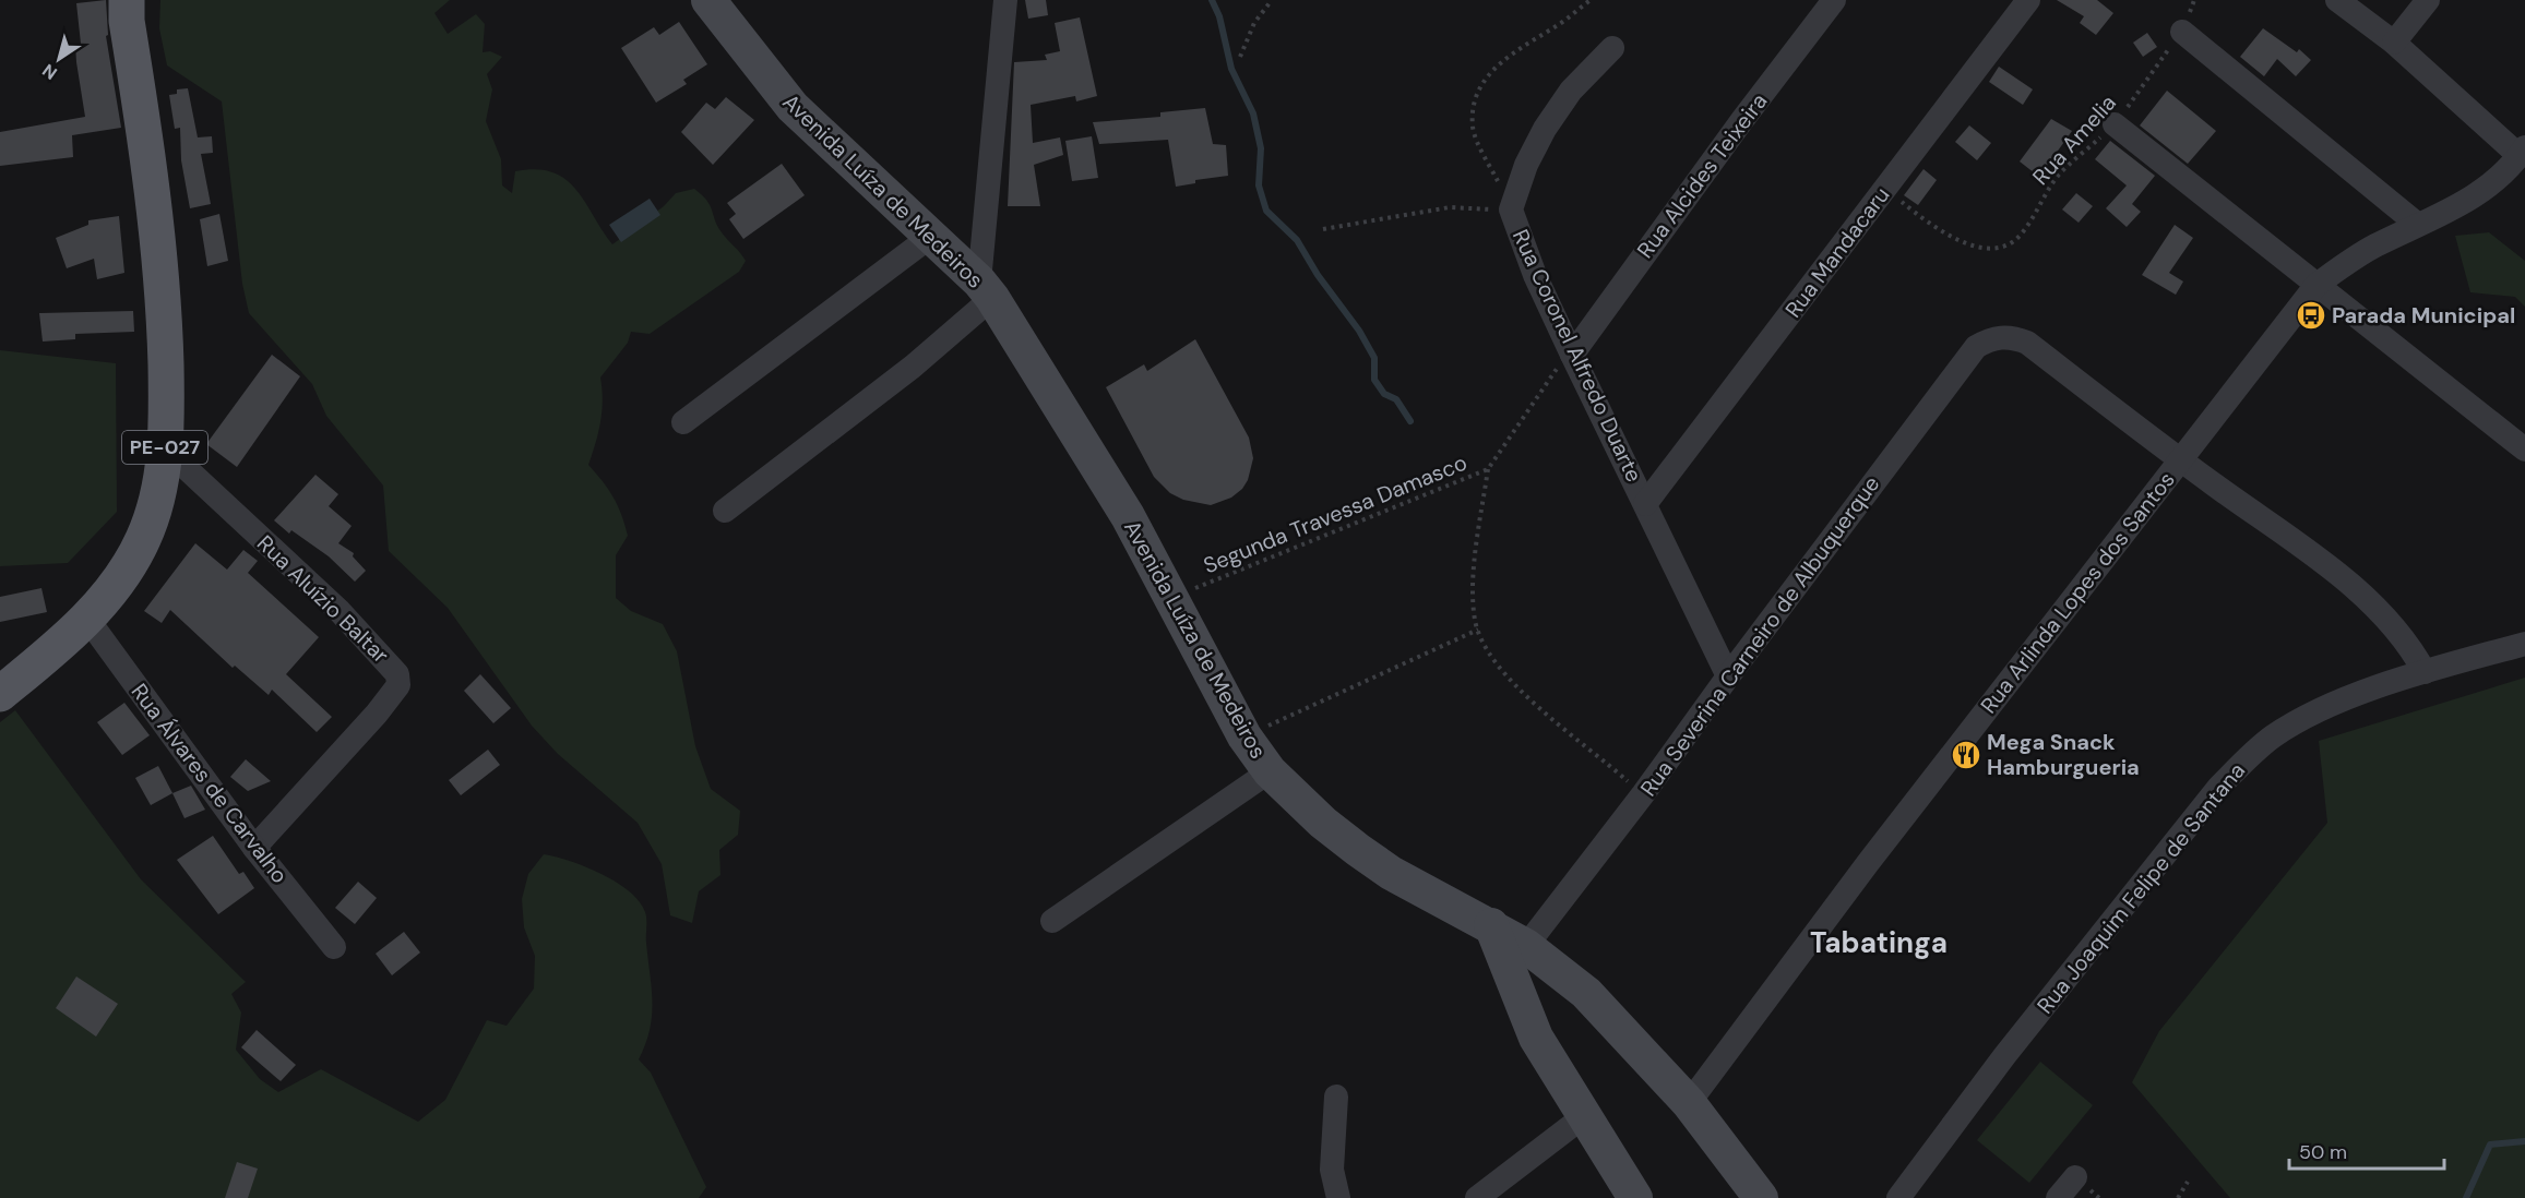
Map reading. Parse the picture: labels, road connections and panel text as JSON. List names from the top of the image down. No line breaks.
{"streets":{"main road":["PE-027"],"street":["Rua Alcides Teixeira","Avenida Luíza de Medeiros","Rua Mandacaru","Rua Coronel Alfredo Duarte","Rua Arlinda Lopes dos Santos","Rua Aluízio Baltar","Rua Severina Carneiro de Albuquerque","Rua Álvares de Carvalho","Rua Joaquim Felipe de Santana"],"path":["Rua Amelia","Segunda Travessa Damasco"]},"crossings":[["Rua Amelia","Rua Mandacaru"],["Rua Alcides Teixeira","Rua Coronel Alfredo Duarte"],["Rua Alcides Teixeira","Segunda Travessa Damasco"],["Avenida Luíza de Medeiros","Segunda Travessa Damasco"],["Avenida Luíza de Medeiros","Rua Arlinda Lopes dos Santos"],["Avenida Luíza de Medeiros","Rua Severina Carneiro de Albuquerque"],["Rua Mandacaru","Rua Coronel Alfredo Duarte"],["Rua Coronel Alfredo Duarte","Segunda Travessa Damasco"],["Rua Coronel Alfredo Duarte","Rua Severina Carneiro de Albuquerque"],["PE-027","Rua Aluízio Baltar"],["PE-027","Rua Álvares de Carvalho"],["Rua Arlinda Lopes dos Santos","Rua Severina Carneiro de Albuquerque"],["Rua Aluízio Baltar","Rua Álvares de Carvalho"]],"districts":["Tabatinga"],"places":{"bus stop":["Parada Municipal"],"restaurant":["Mega Snack Hamburgueria"]},"scale_bar":"50 m","north":"bottom left"}
